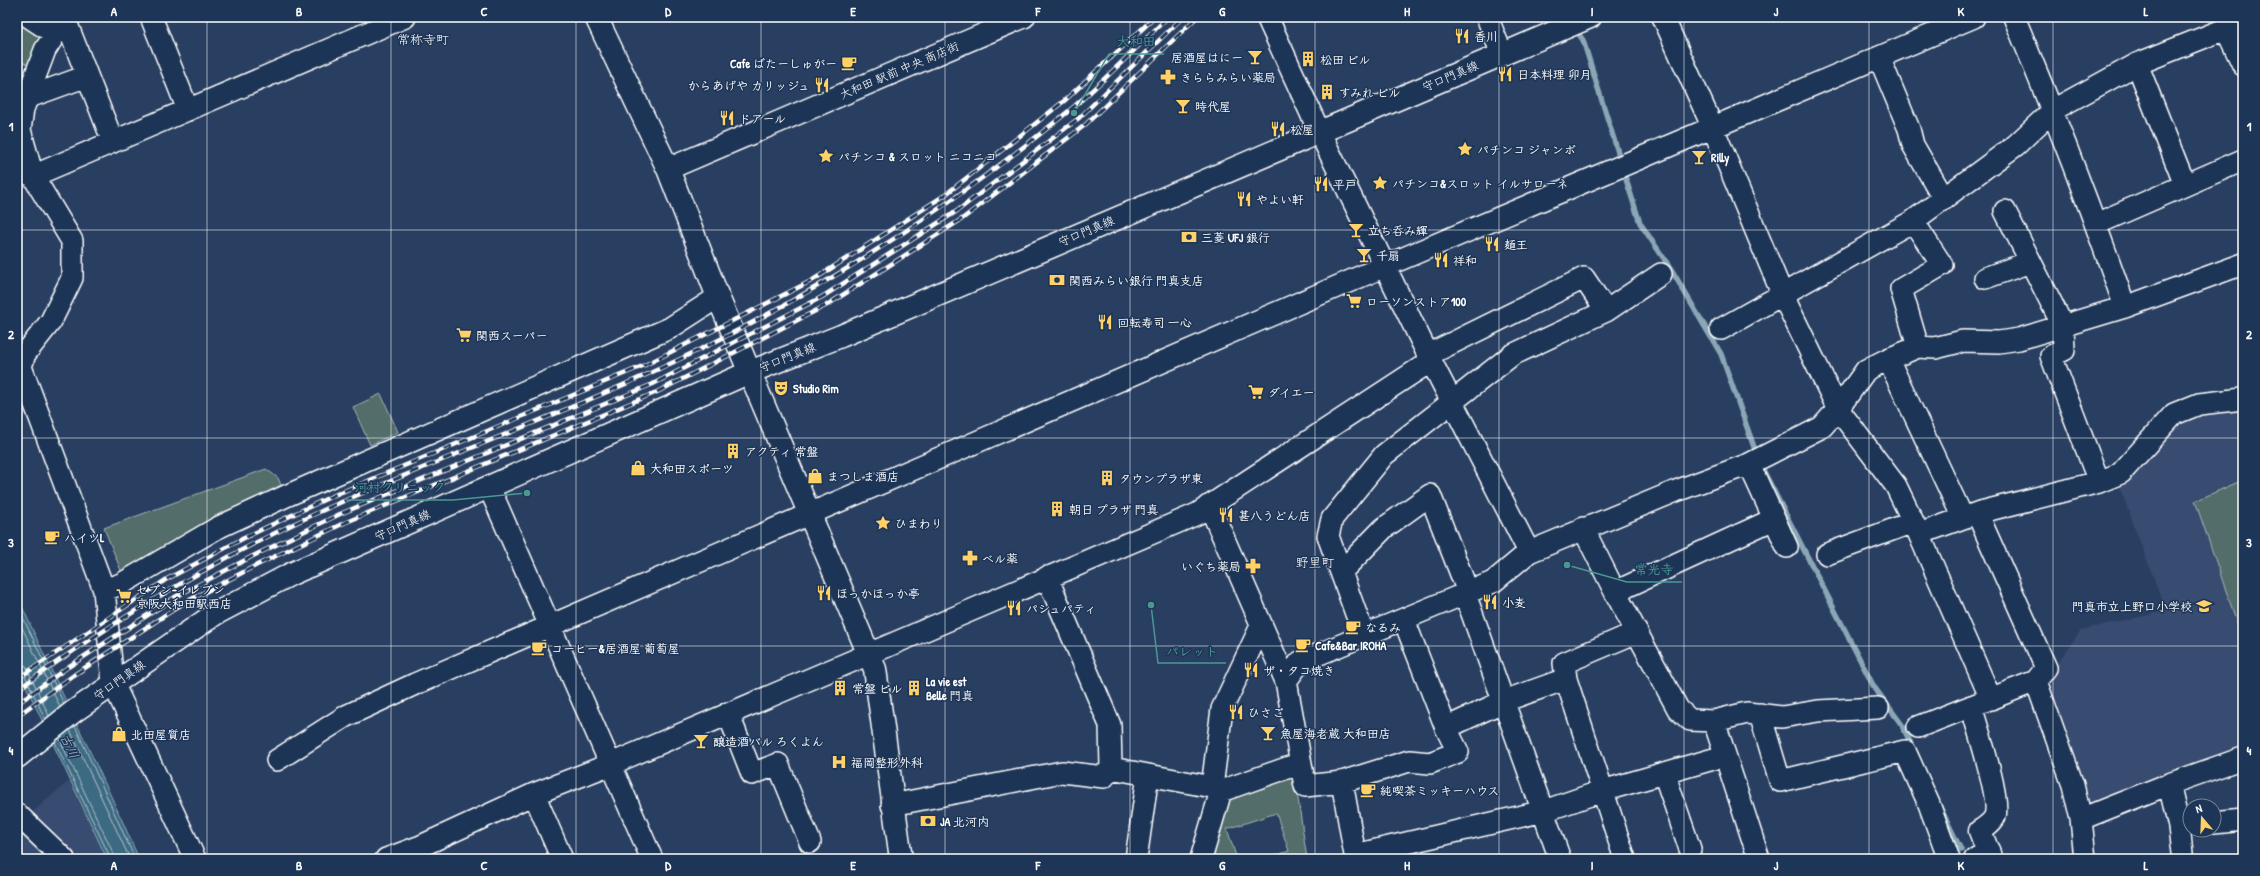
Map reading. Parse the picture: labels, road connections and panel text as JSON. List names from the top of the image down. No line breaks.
{"streets":{"main road":["守口門真線"],"street":["大和田 駅前 中央 商店街"]},"districts":["常称寺町","野里町"],"water":["古川"],"places":{"restaurant":["香川","日本料理 卯月","からあげや カリッジュ","ドアール","松屋","平戸","やよい軒","麺王","祥和","回転寿司 一心","甚八うどん店","ほっかほっか亭","小麦","パシュパティ","ザ・タコ焼き","ひさご"],"bar":["居酒屋はにー","時代屋","Rilly","立ち呑み輝","千扇","魚屋海老蔵 大和田店","醸造酒バル ろくよん"],"building":["松田 ビル","すみれ ビル","アクティ 常盤","タウンプラザ東","朝日 プラザ 門真","常盤 ビル","La vie est Belle 門真"],"cafe":["Cafe ばたーしゅがー","ハイツL","なるみ","Cafe&Bar IROHA","コーヒー&居酒屋 葡萄屋","純喫茶ミッキーハウス"],"pharmacy":["きららみらい薬局","ベル薬","いぐち薬局"],"other":["大和田","河村クリニック","常光寺","パレット"],"place":["パチンコ ジャンボ","パチンコ & スロット ニコニコ","パチンコ&スロット イルサローネ","ひまわり"],"bank":["三菱 UFJ 銀行","関西みらい銀行 門真支店","JA 北河内"],"supermarket":["ローソンストア100","関西スーパー","ダイエー","セブン-イレブン 京阪大和田駅西店"],"theatre":["Studio Rim"],"shop":["大和田スポーツ","まつしま酒店","北田屋質店"],"school or university":["門真市立上野口小学校"],"hospital":["福岡整形外科"]},"north":"top","grid":{"columns":["A","B","C","D","E","F","G","H","I","J","K","L"],"rows":["1","2","3","4"]}}
